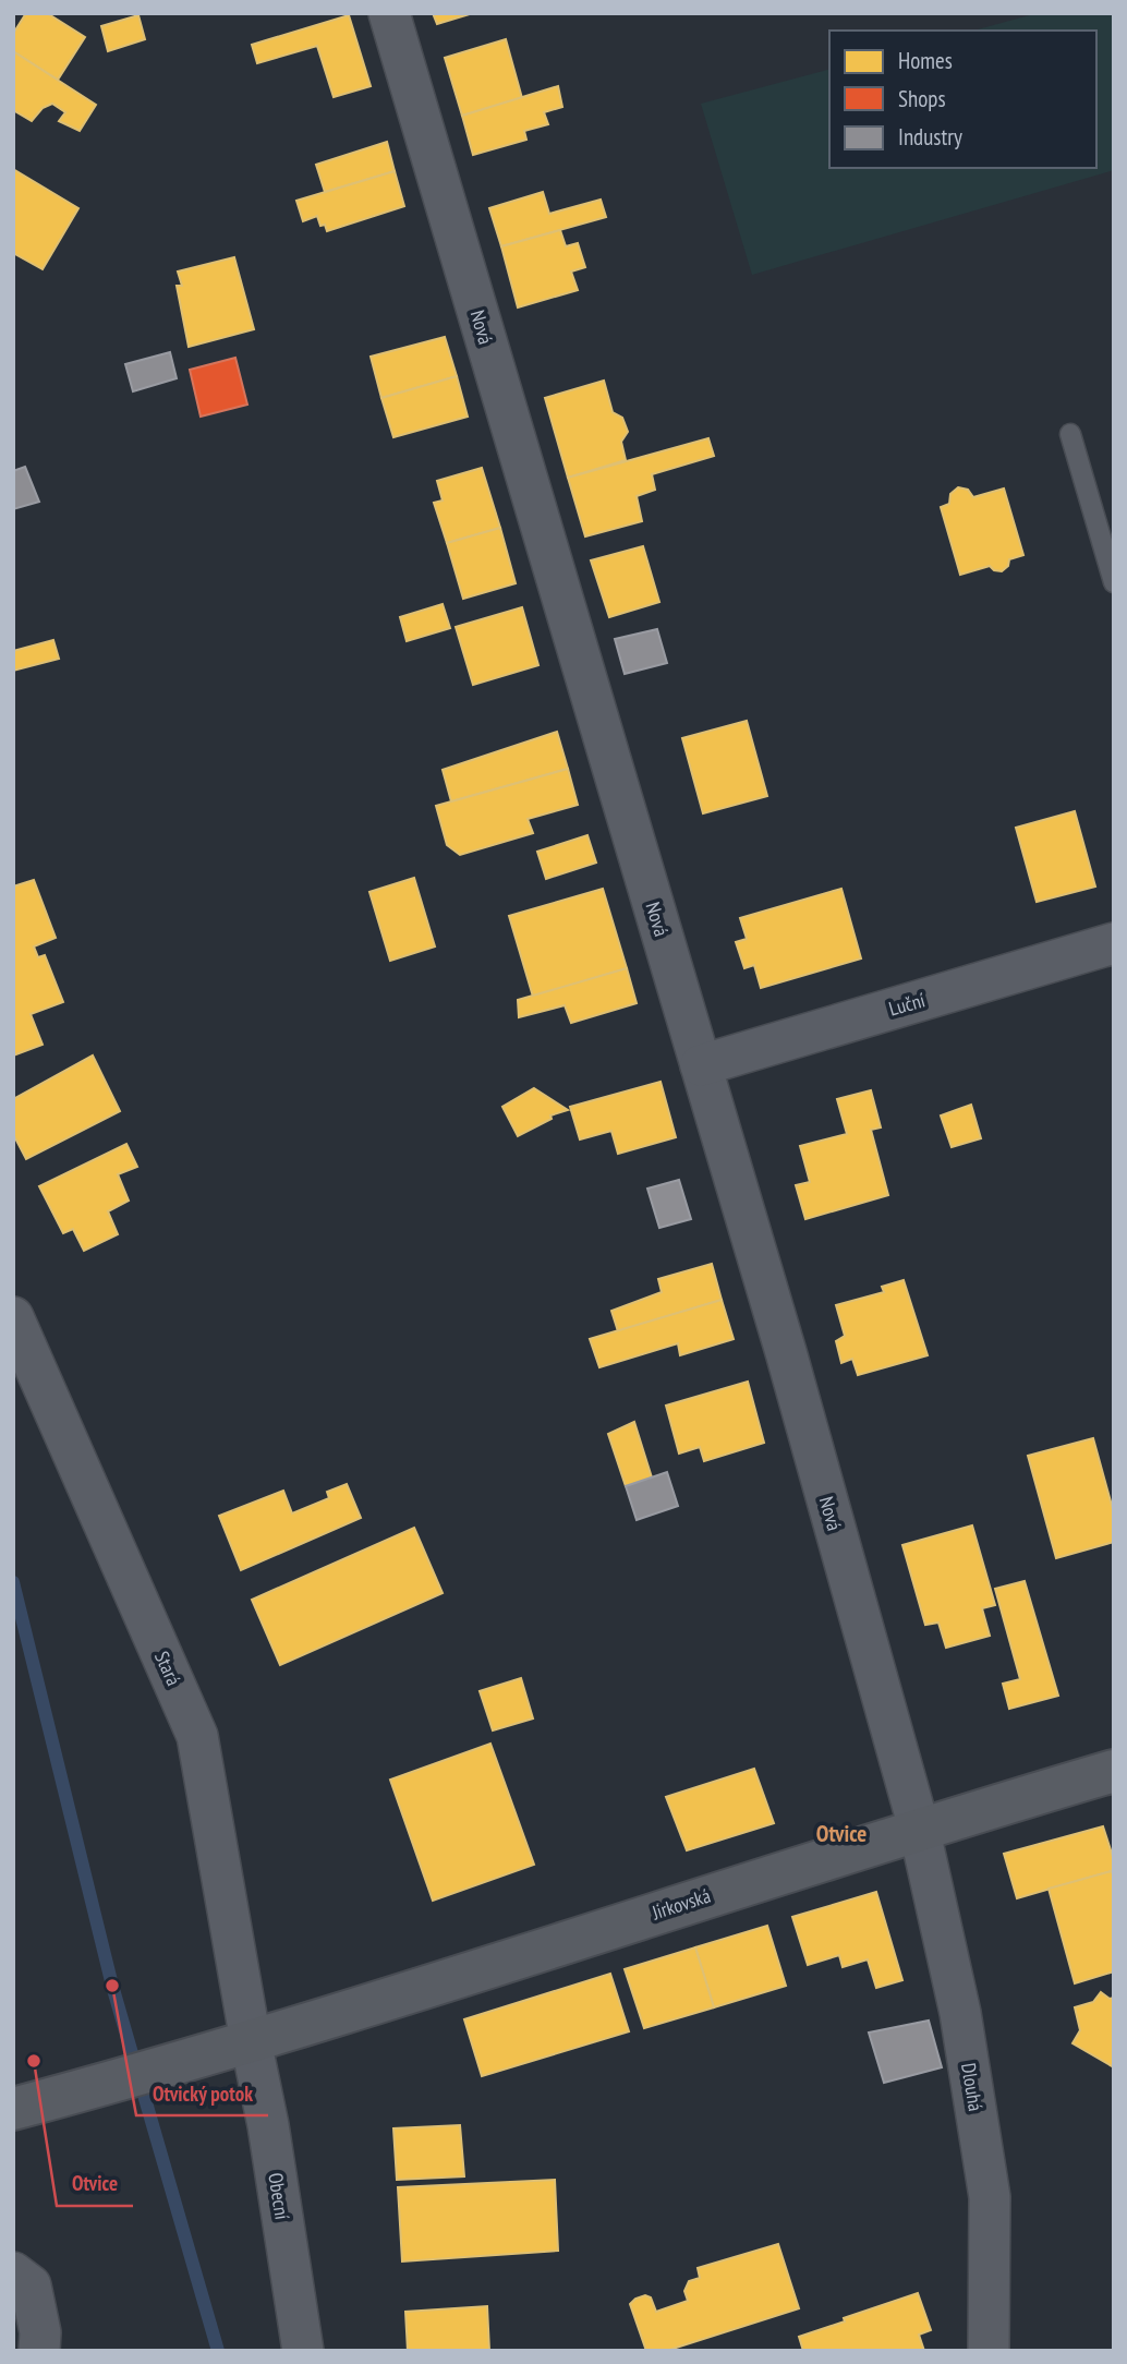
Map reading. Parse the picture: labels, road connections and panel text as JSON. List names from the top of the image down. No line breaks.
{"streets":{"main road":["Jirkovská"],"street":["Nová","Luční","Stará","Dlouhá","Obecní"]},"crossings":[["Nová","Luční"],["Nová","Jirkovská"],["Nová","Dlouhá"],["Stará","Jirkovská"],["Stará","Obecní"],["Jirkovská","Dlouhá"],["Jirkovská","Obecní"]],"districts":["Otvice"],"places":["Otvický potok","Otvice"],"legend":["Homes","Shops","Industry"]}
